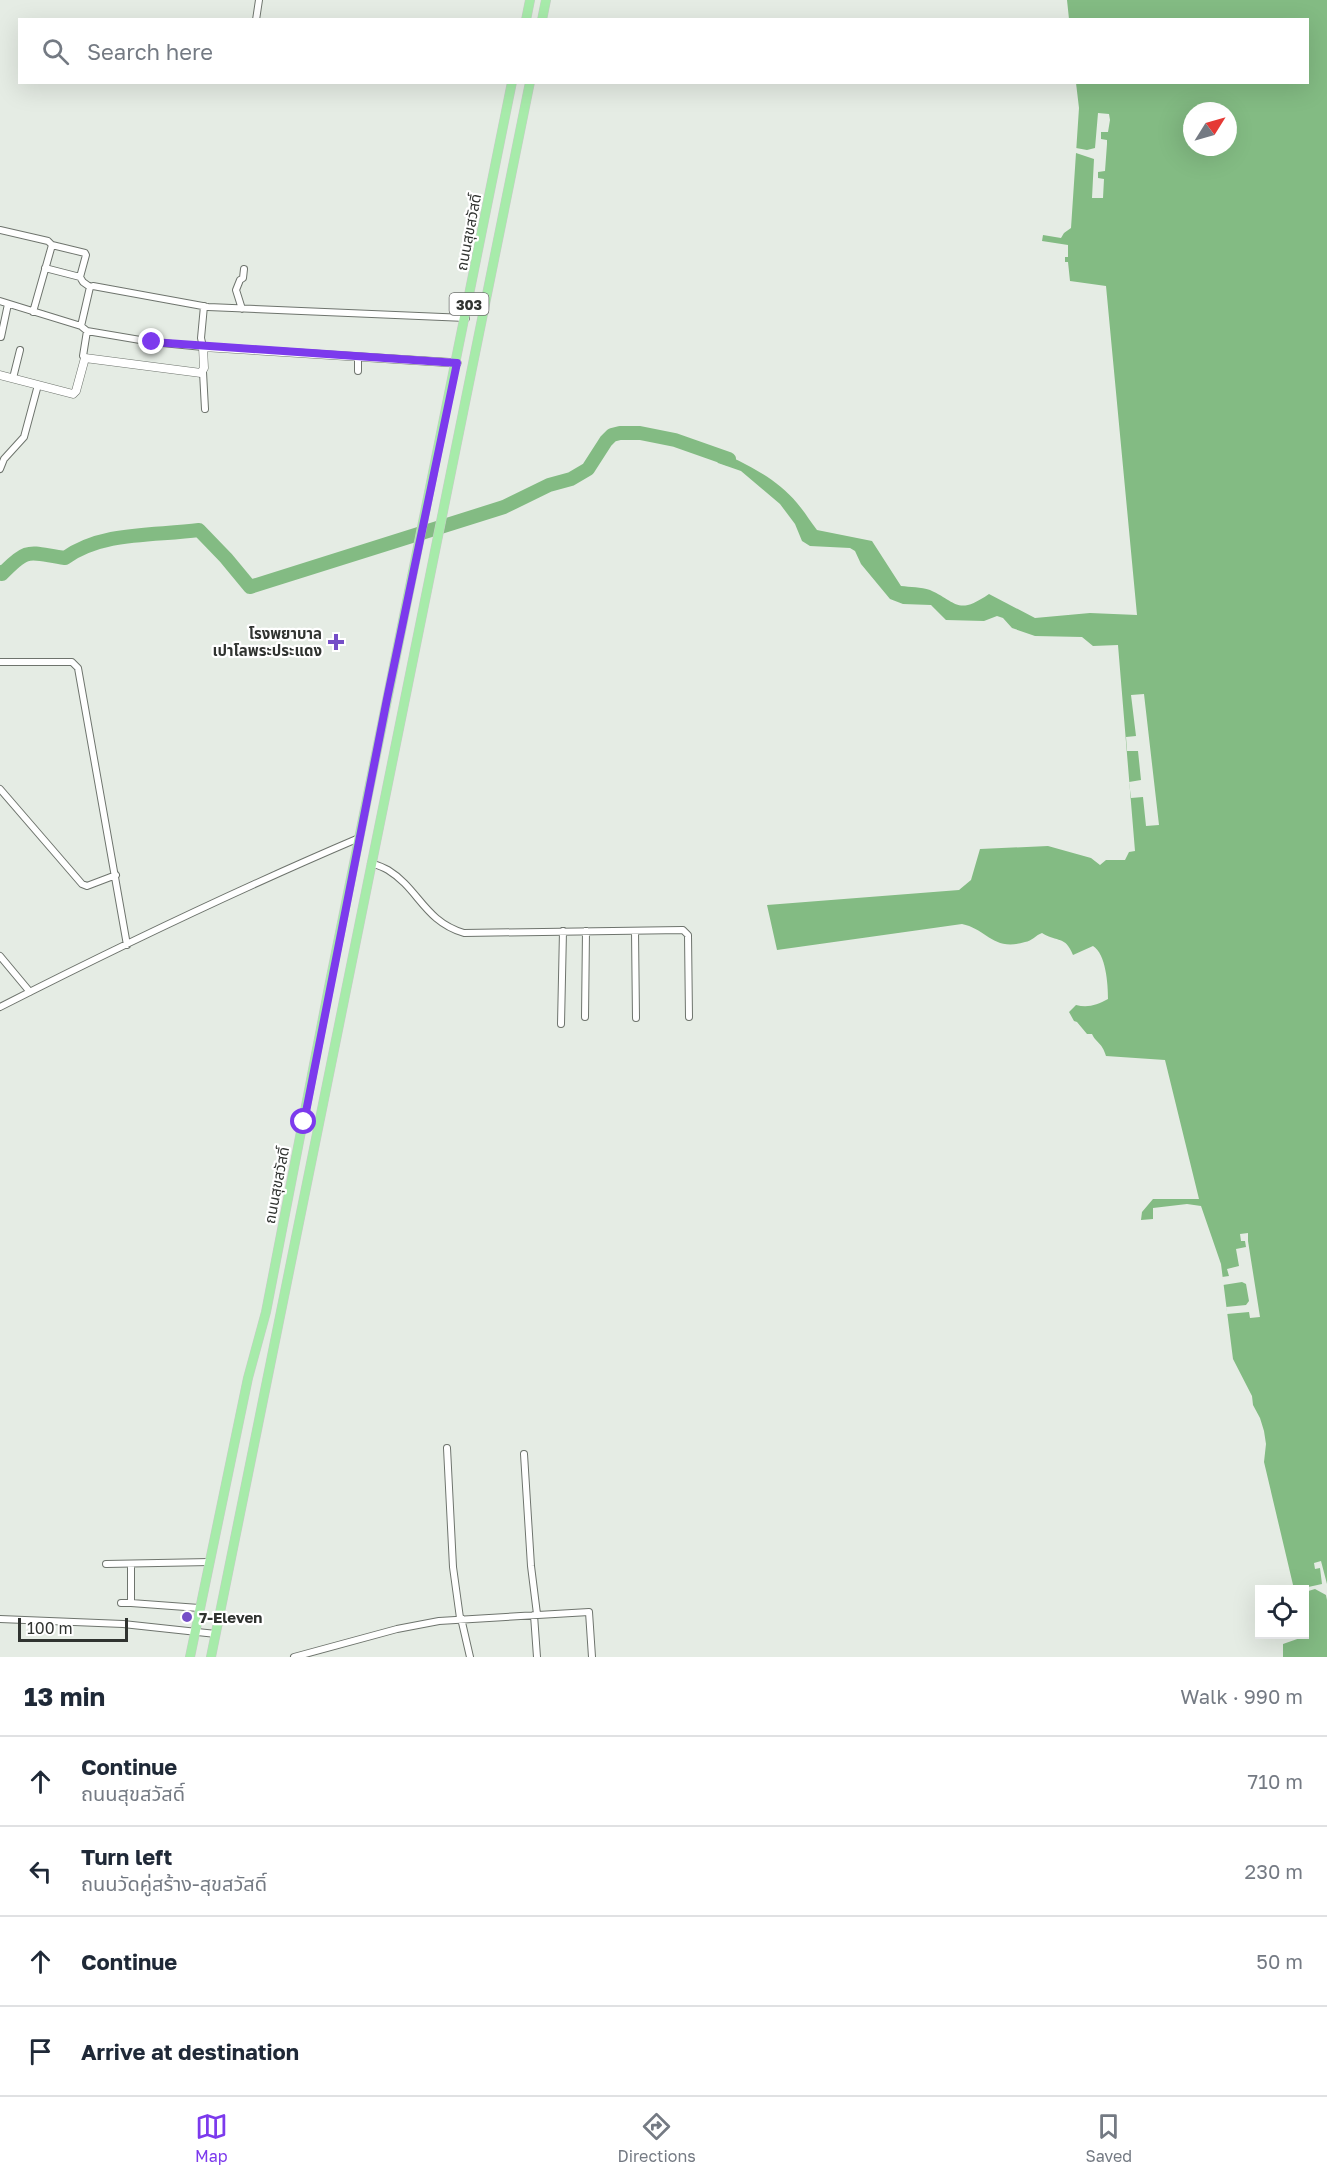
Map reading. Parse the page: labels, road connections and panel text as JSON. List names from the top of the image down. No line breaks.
{"streets":{"main road":["ถนนสุขสวัสดิ์","303"]},"places":{"health":["โรงพยาบาล เปาโลพระประแดง"],"other":["7-Eleven"]},"scale_bar":"100 m","north":"top right","page":{"search":"Search here","scale":"100 m","heading":["13 min","Walk · 990 m"],"list":[["Continue","ถนนสุขสวัสดิ์","710 m"],["Turn left","ถนนวัดคู่สร้าง-สุขสวัสดิ์","230 m"],["Continue","50 m"],"Arrive at destination"],"nav":["Map","Directions","Saved"]}}
